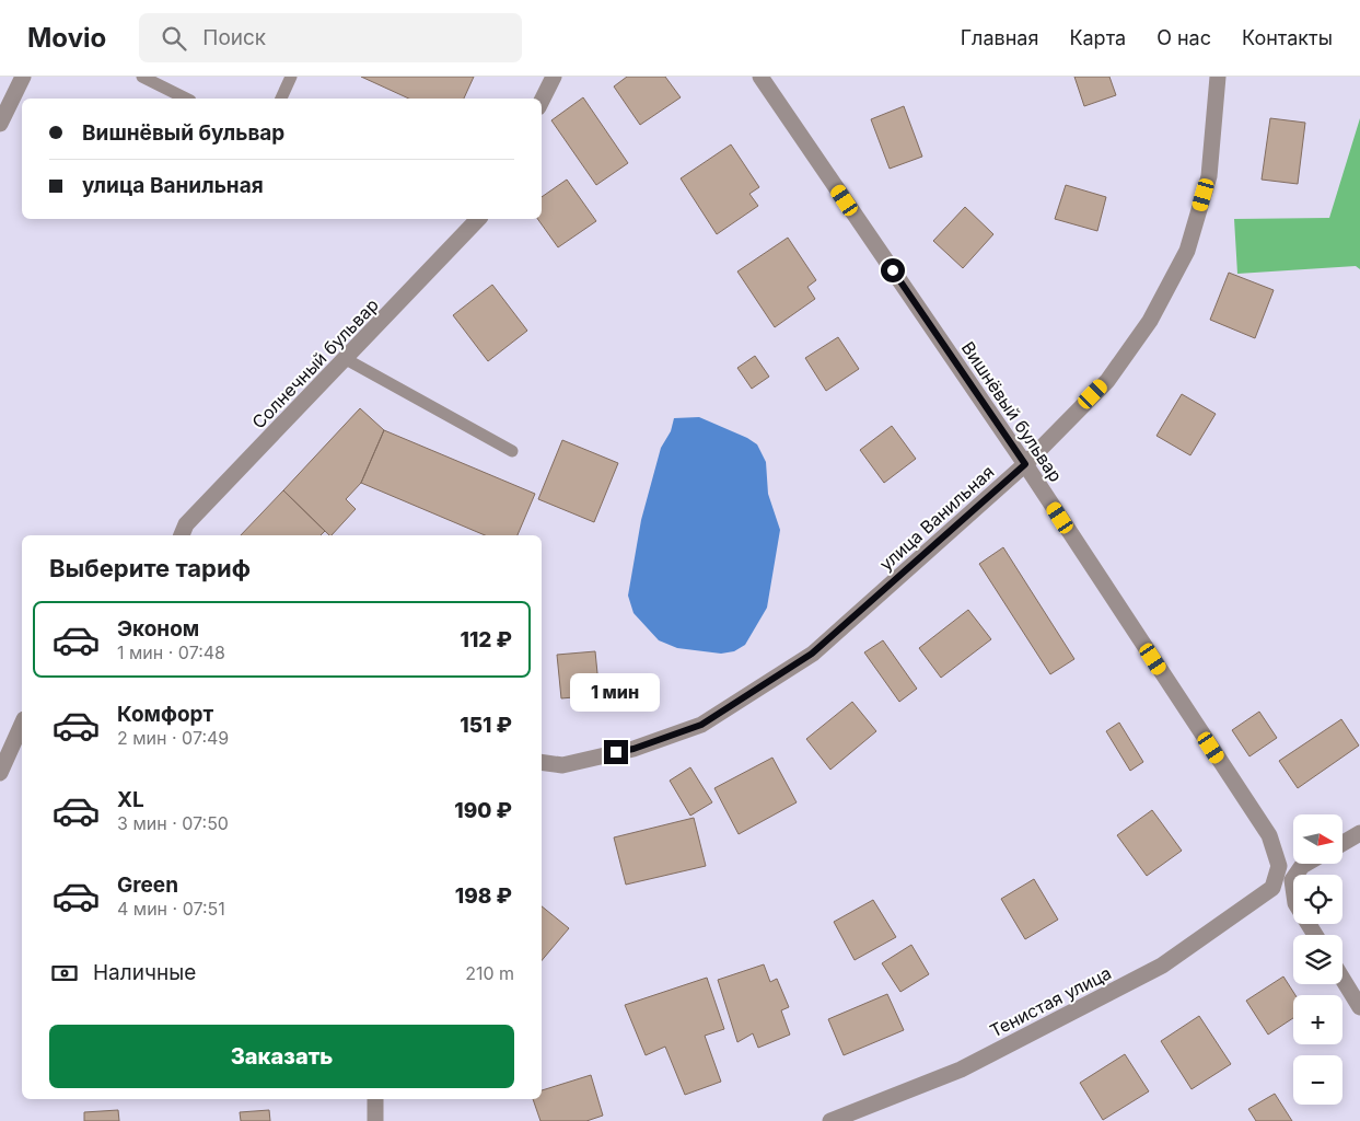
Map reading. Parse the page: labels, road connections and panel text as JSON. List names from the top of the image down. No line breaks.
{"streets":{"street":["Солнечный бульвар","Вишнёвый бульвар","улица Ванильная","Тенистая улица"]},"crossings":[["Вишнёвый бульвар","улица Ванильная"],["Вишнёвый бульвар","Тенистая улица"]],"north":"right","page":{"header":"Movio","search":"Поиск","nav":["Главная","Карта","О нас","Контакты"],"banner":["Вишнёвый бульвар","улица Ванильная"],"heading":"Выберите тариф","list":[{"name":"Эконом","note":"1 мин · 07:48","value":"112 ₽"},{"name":"Комфорт","note":"2 мин · 07:49","value":"151 ₽"},{"name":"XL","note":"3 мин · 07:50","value":"190 ₽"},{"name":"Green","note":"4 мин · 07:51","value":"198 ₽"}],"bubble":"1 мин","map_buttons":["+","−"],"pay":["Наличные","210 m"],"buttons":"Заказать"}}
